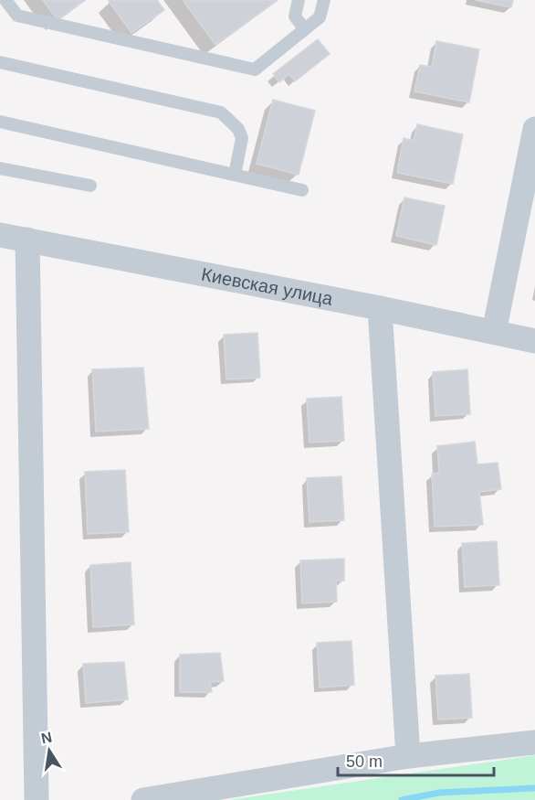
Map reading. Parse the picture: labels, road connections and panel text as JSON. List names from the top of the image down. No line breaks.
{"streets":{"street":["Киевская улица"]},"scale_bar":"50 m","north":"top"}
